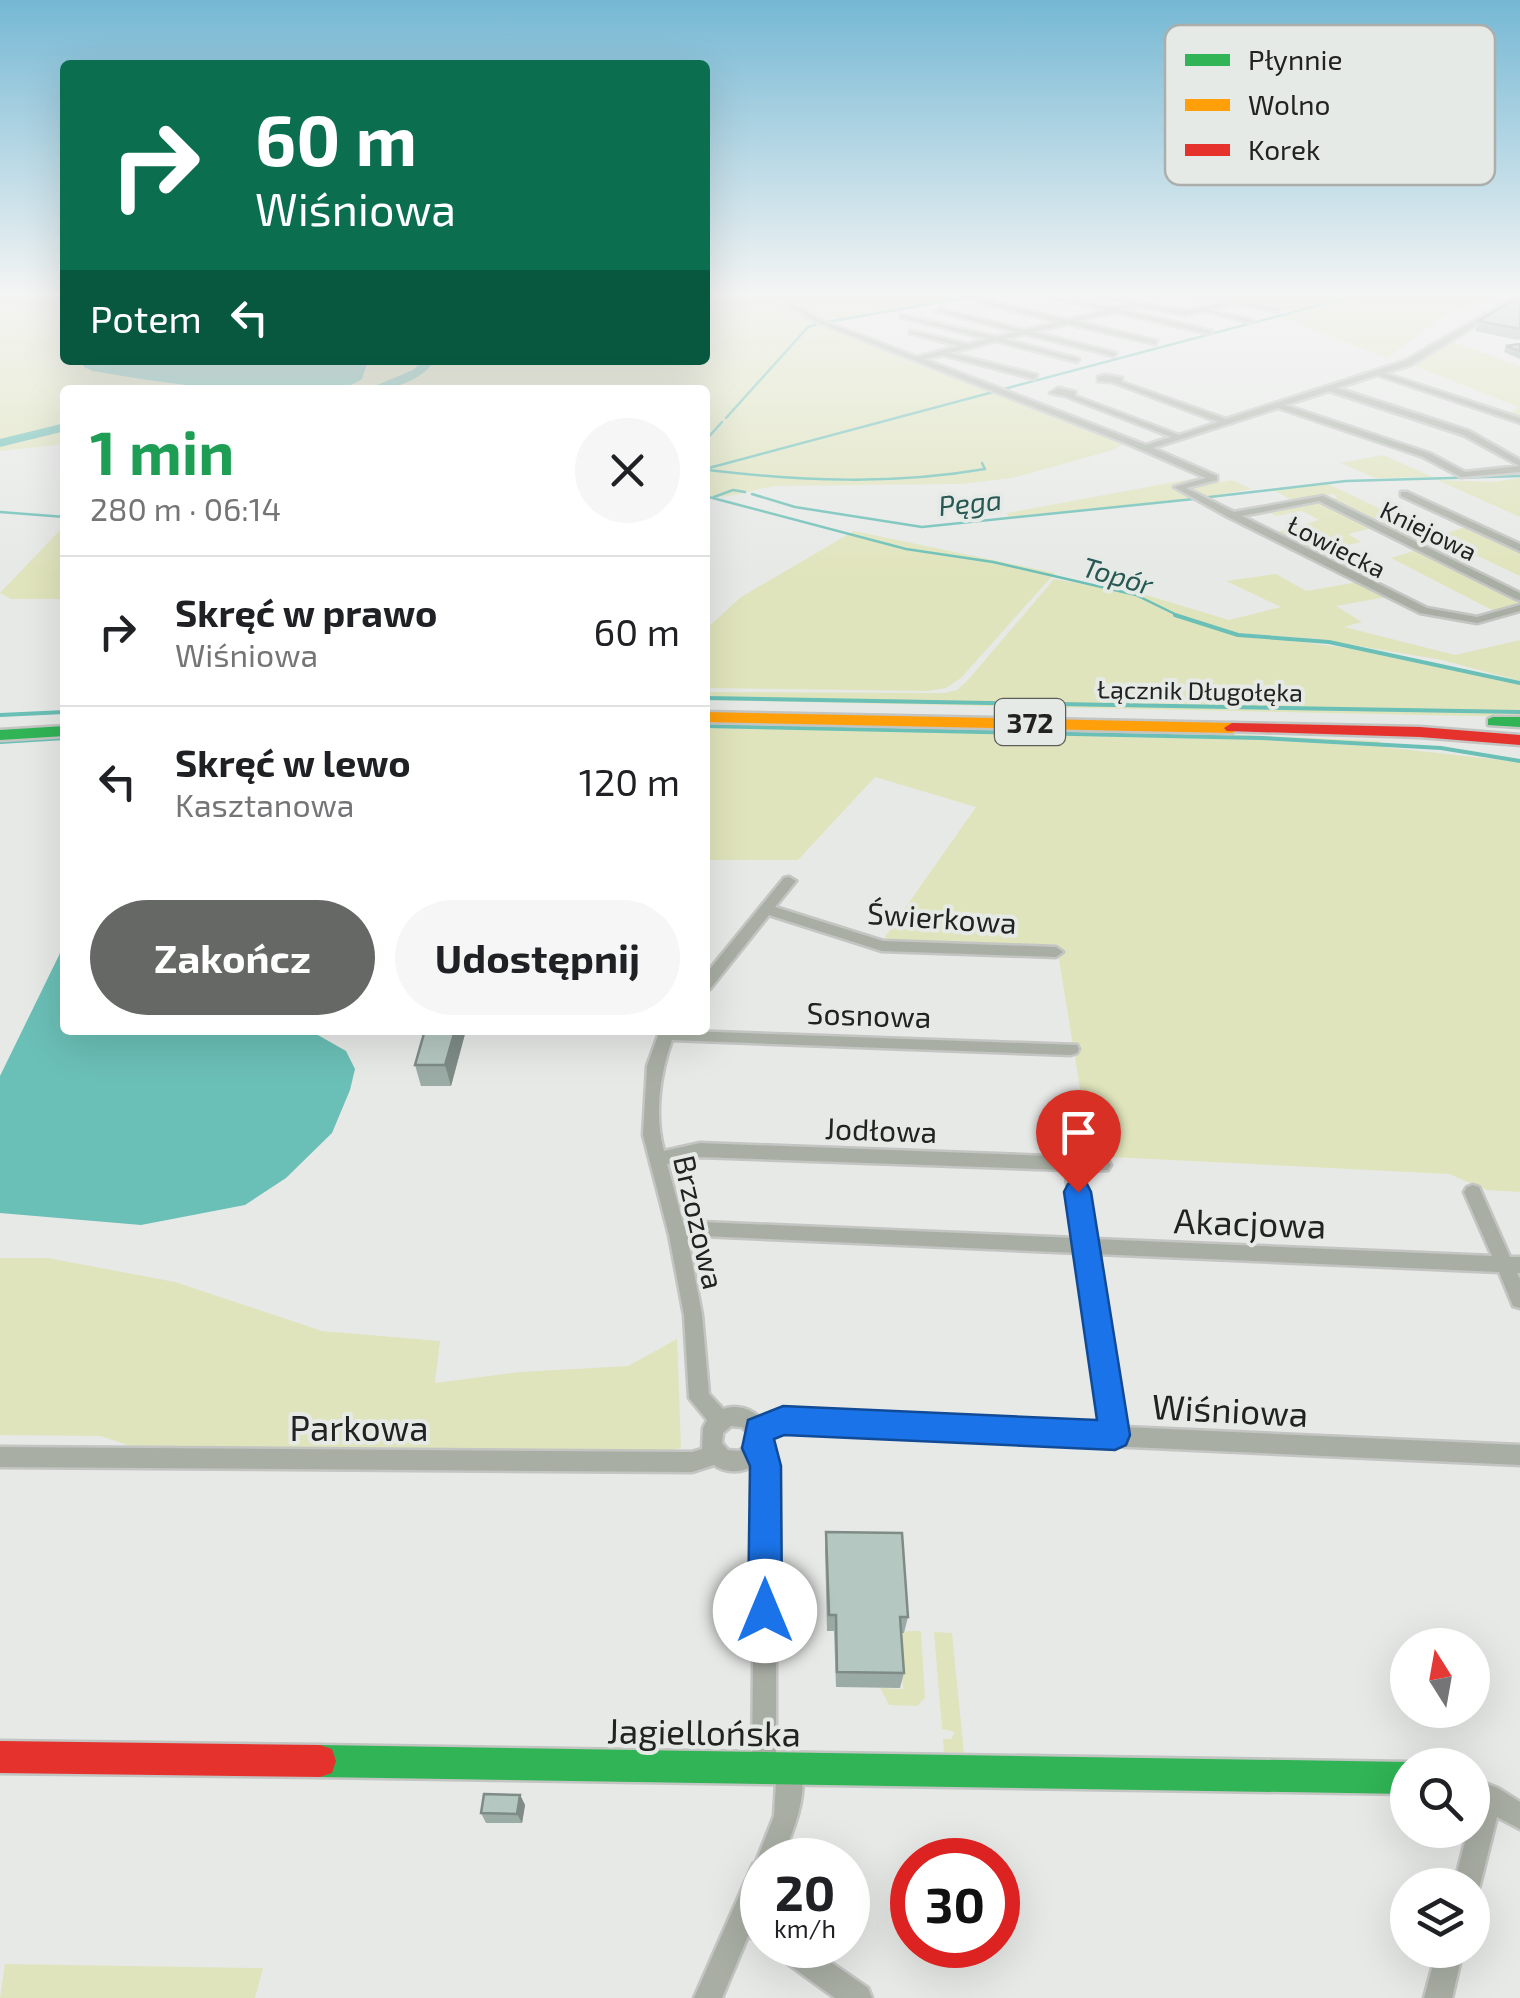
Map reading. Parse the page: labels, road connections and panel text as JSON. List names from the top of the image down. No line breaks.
{"streets":{"main road":["Łącznik Długołęka","372","Jagiellońska"],"street":["Kniejowa","Łowiecka","Świerkowa","Sosnowa","Jodłowa","Brzozowa","Akacjowa","Wiśniowa","Parkowa"]},"crossings":[["Kniejowa","Łowiecka"],["Łącznik Długołęka","372"],["Jodłowa","Brzozowa"],["Brzozowa","Akacjowa"],["Brzozowa","Wiśniowa"],["Brzozowa","Parkowa"],["Wiśniowa","Parkowa"]],"water":["Pęga","Topór"],"legend":["Płynnie","Wolno","Korek"],"north":"top","page":{"turn":["60 m","Wiśniowa"],"then":"Potem","heading":["1 min","280 m · 06:14"],"list":[{"name":"Skręć w prawo","note":"Wiśniowa","value":"60 m"},{"name":"Skręć w lewo","note":"Kasztanowa","value":"120 m"}],"buttons":["Zakończ","Udostępnij"],"speed":"20 km/h","limit":"30"}}
